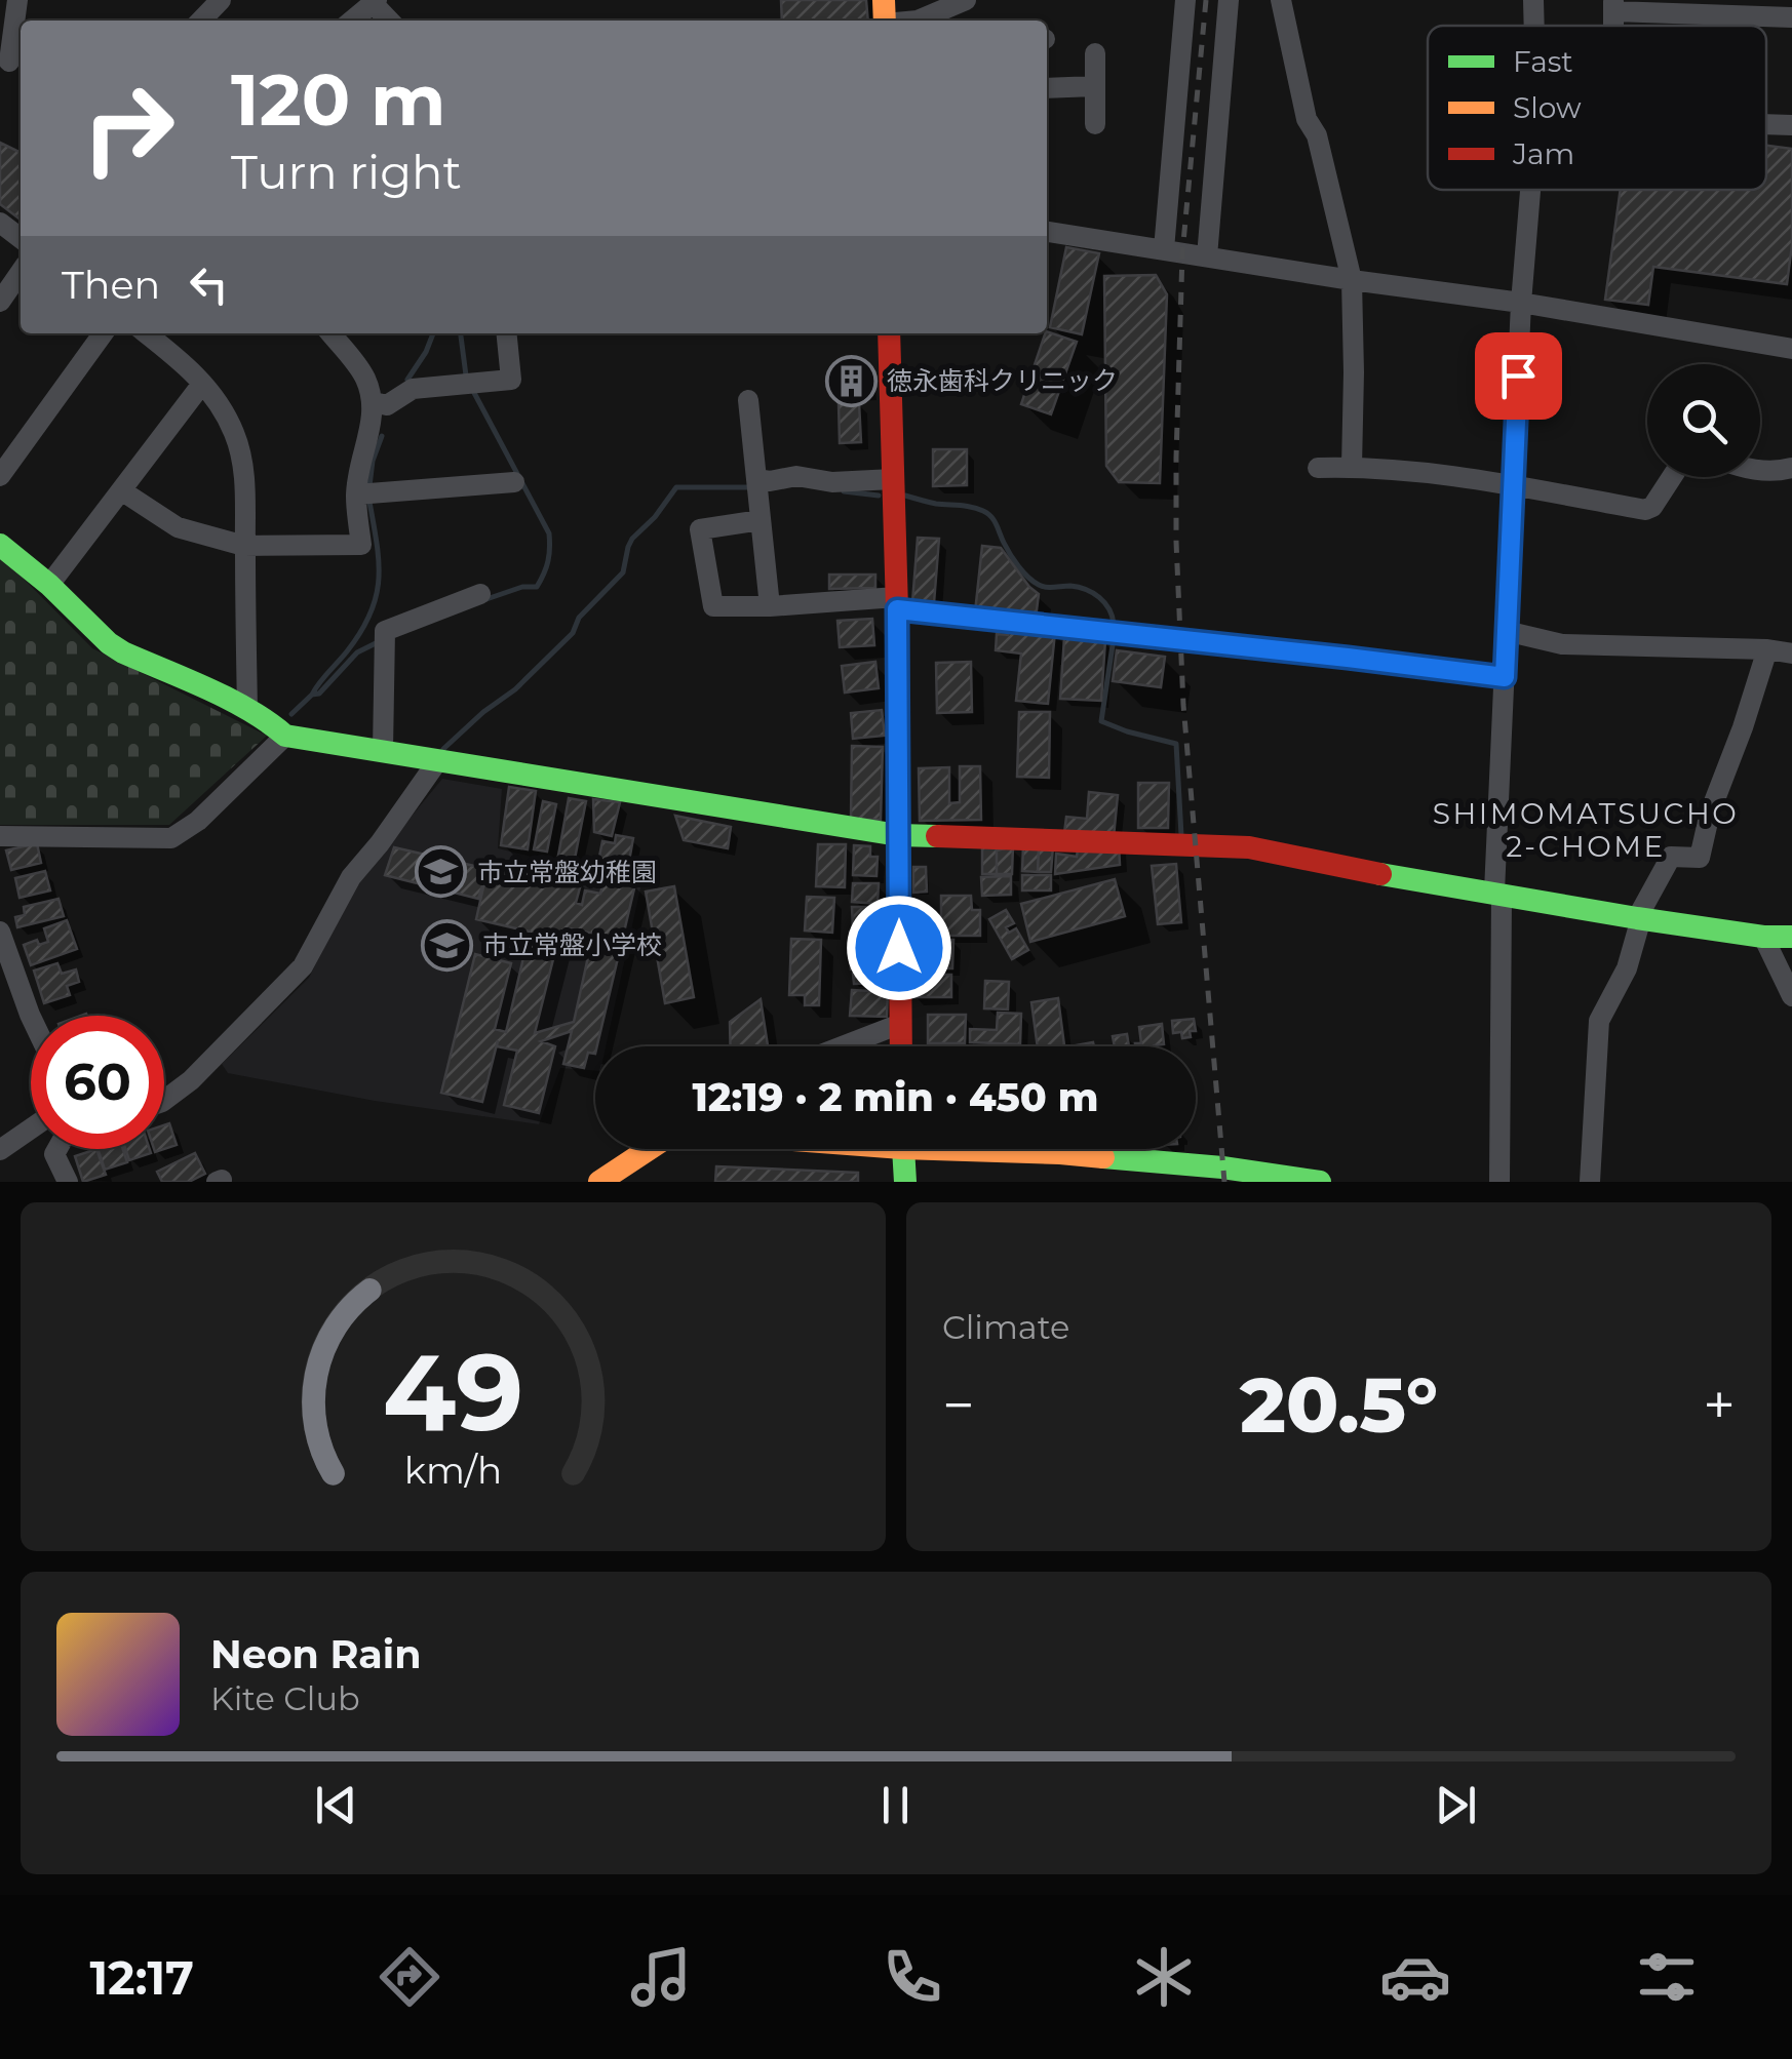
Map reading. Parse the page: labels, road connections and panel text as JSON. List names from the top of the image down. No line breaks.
{"districts":["SHIMOMATSUCHO 2-CHOME"],"places":{"building":["徳永歯科クリニック"],"school or university":["市立常盤幼稚園","市立常盤小学校"]},"legend":["Fast","Slow","Jam"],"page":{"turn":["120 m","Turn right"],"then":"Then","limit":"60","trip":"12:19 · 2 min · 450 m","tile":"Climate","heat":["−","20.5°","+"],"song":["Neon Rain","Kite Club"],"tabs":"12:17","gauge":["49","km/h"]}}
